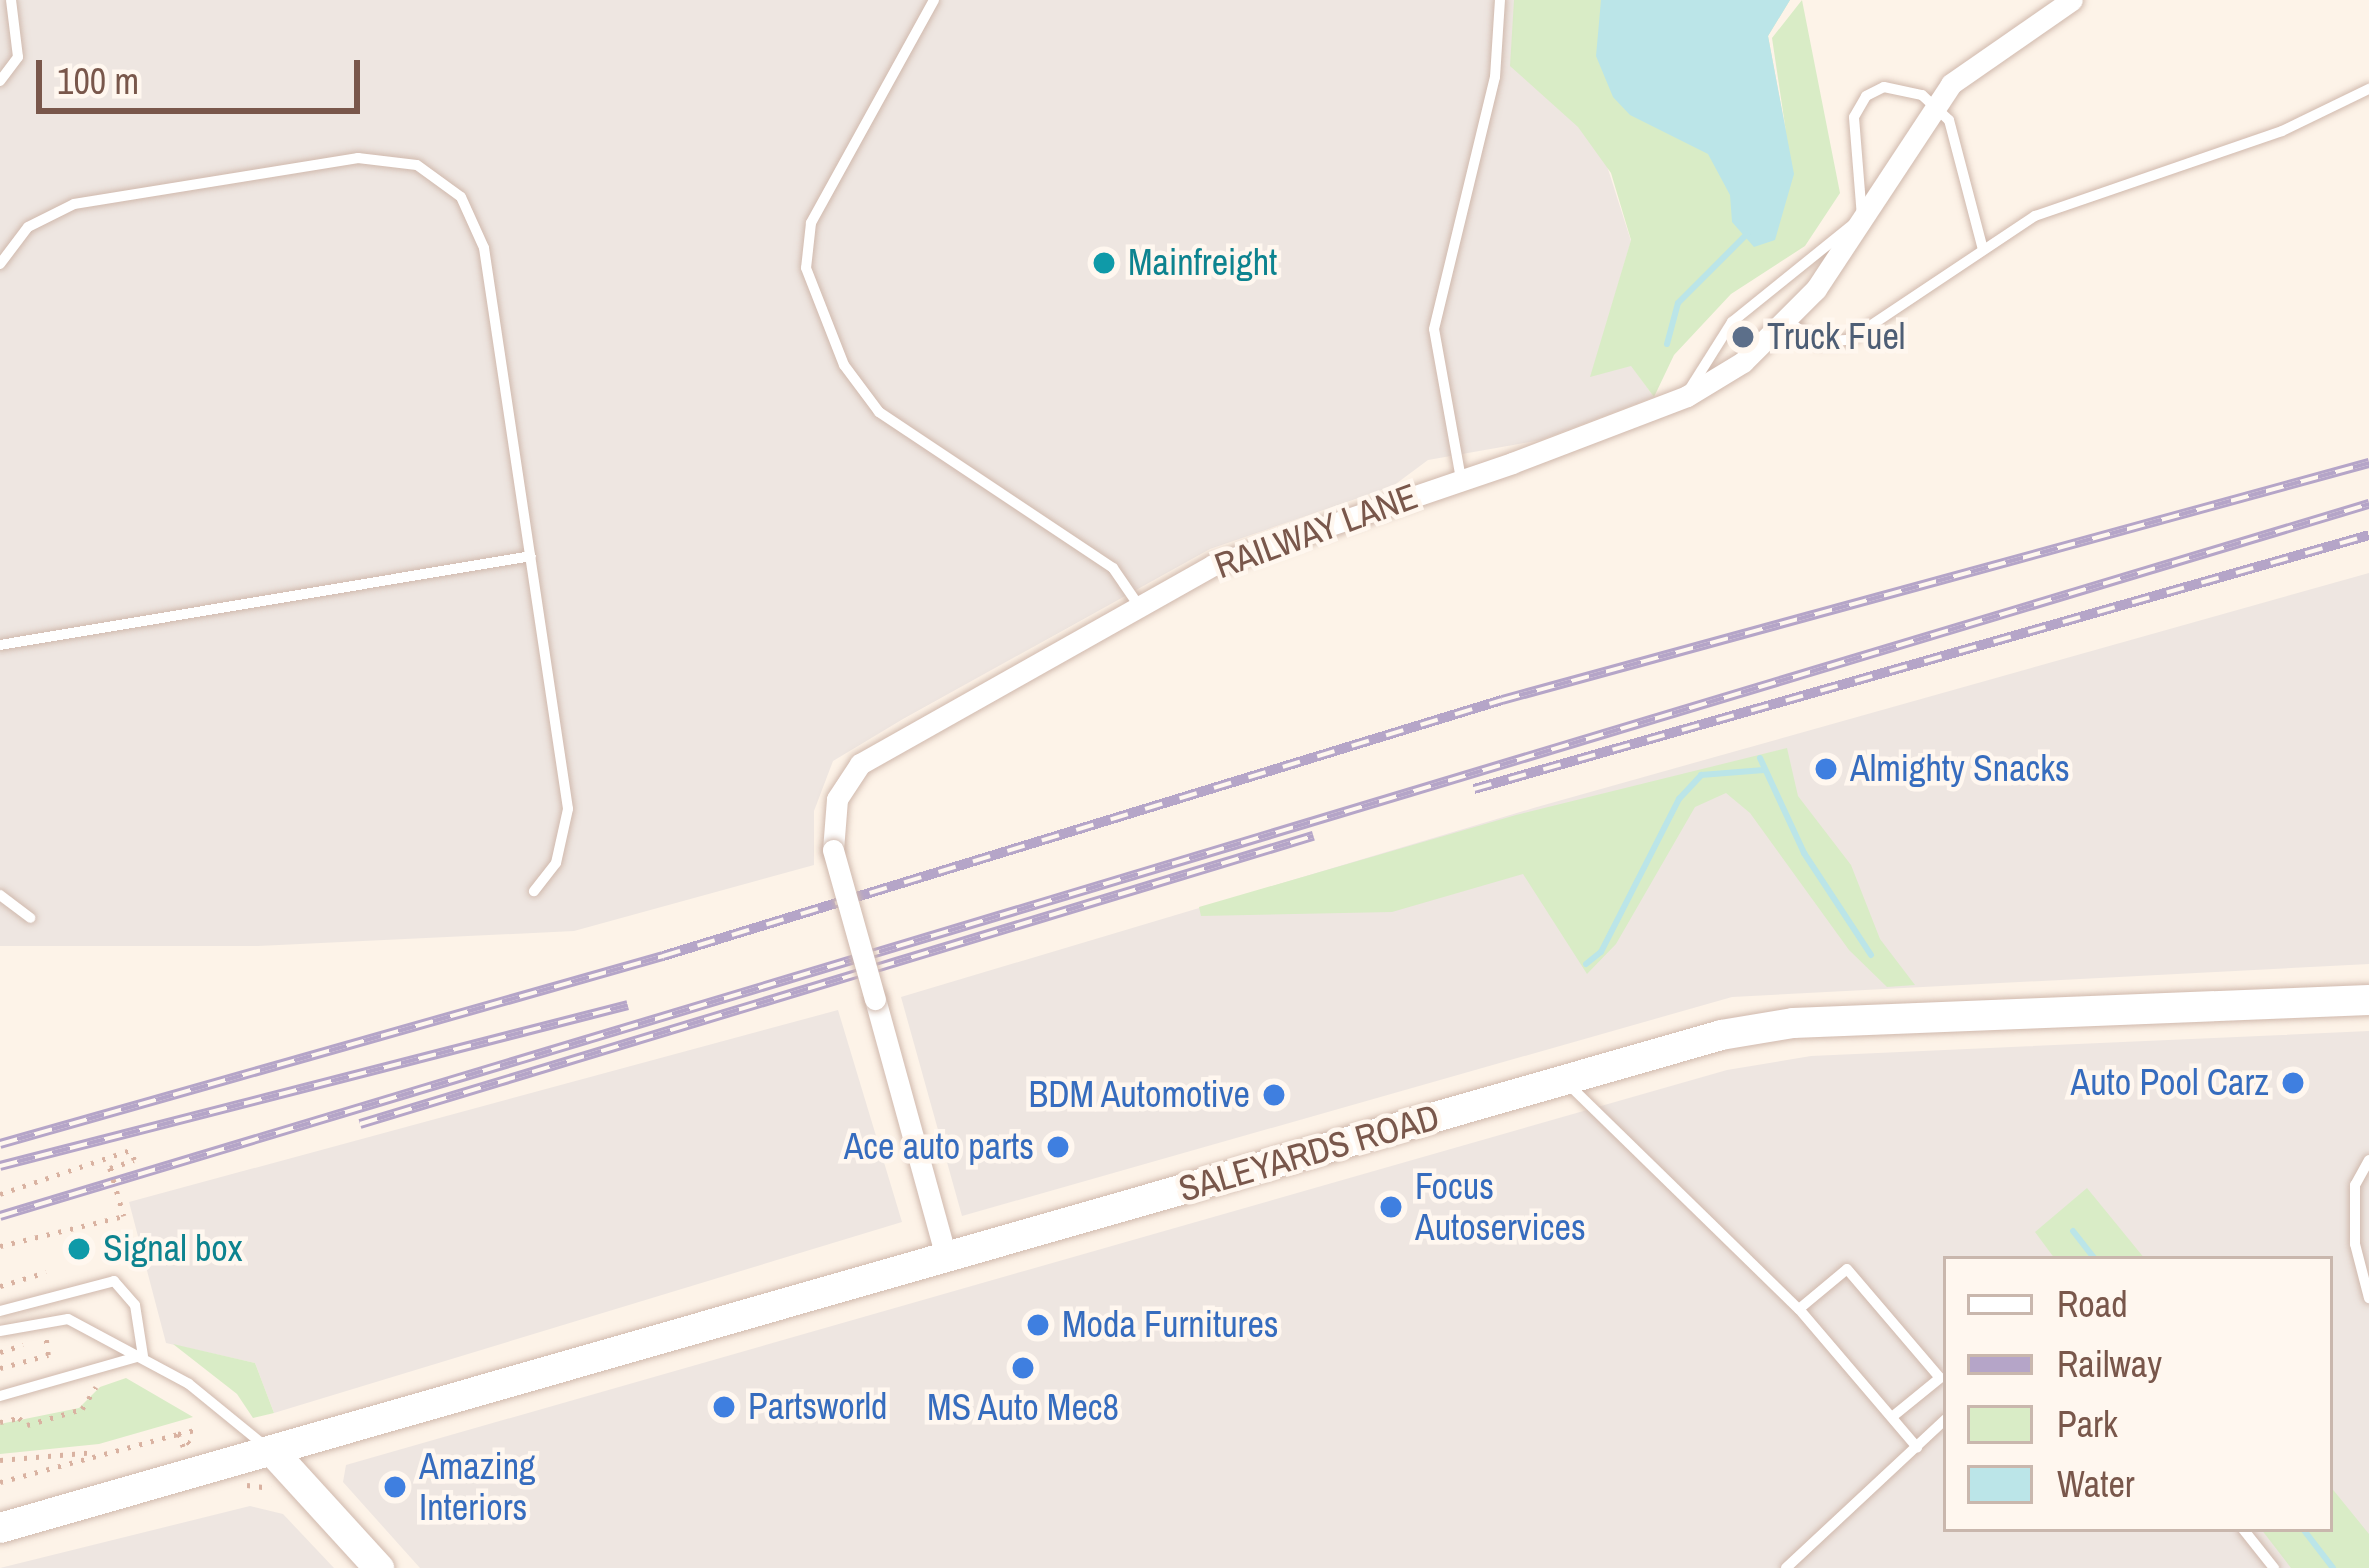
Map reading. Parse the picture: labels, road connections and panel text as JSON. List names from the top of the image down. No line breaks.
{"streets":{"main road":["SALEYARDS ROAD"],"street":["RAILWAY LANE"]},"crossings":[["RAILWAY LANE","SALEYARDS ROAD"]],"places":["Mainfreight","Truck Fuel","Almighty Snacks","Auto Pool Carz","BDM Automotive","Ace auto parts","Focus Autoservices","Signal box","Moda Furnitures","MS Auto Mec8","Partsworld","Amazing Interiors"],"legend":["Road","Railway","Park","Water"],"scale_bar":"100 m"}
